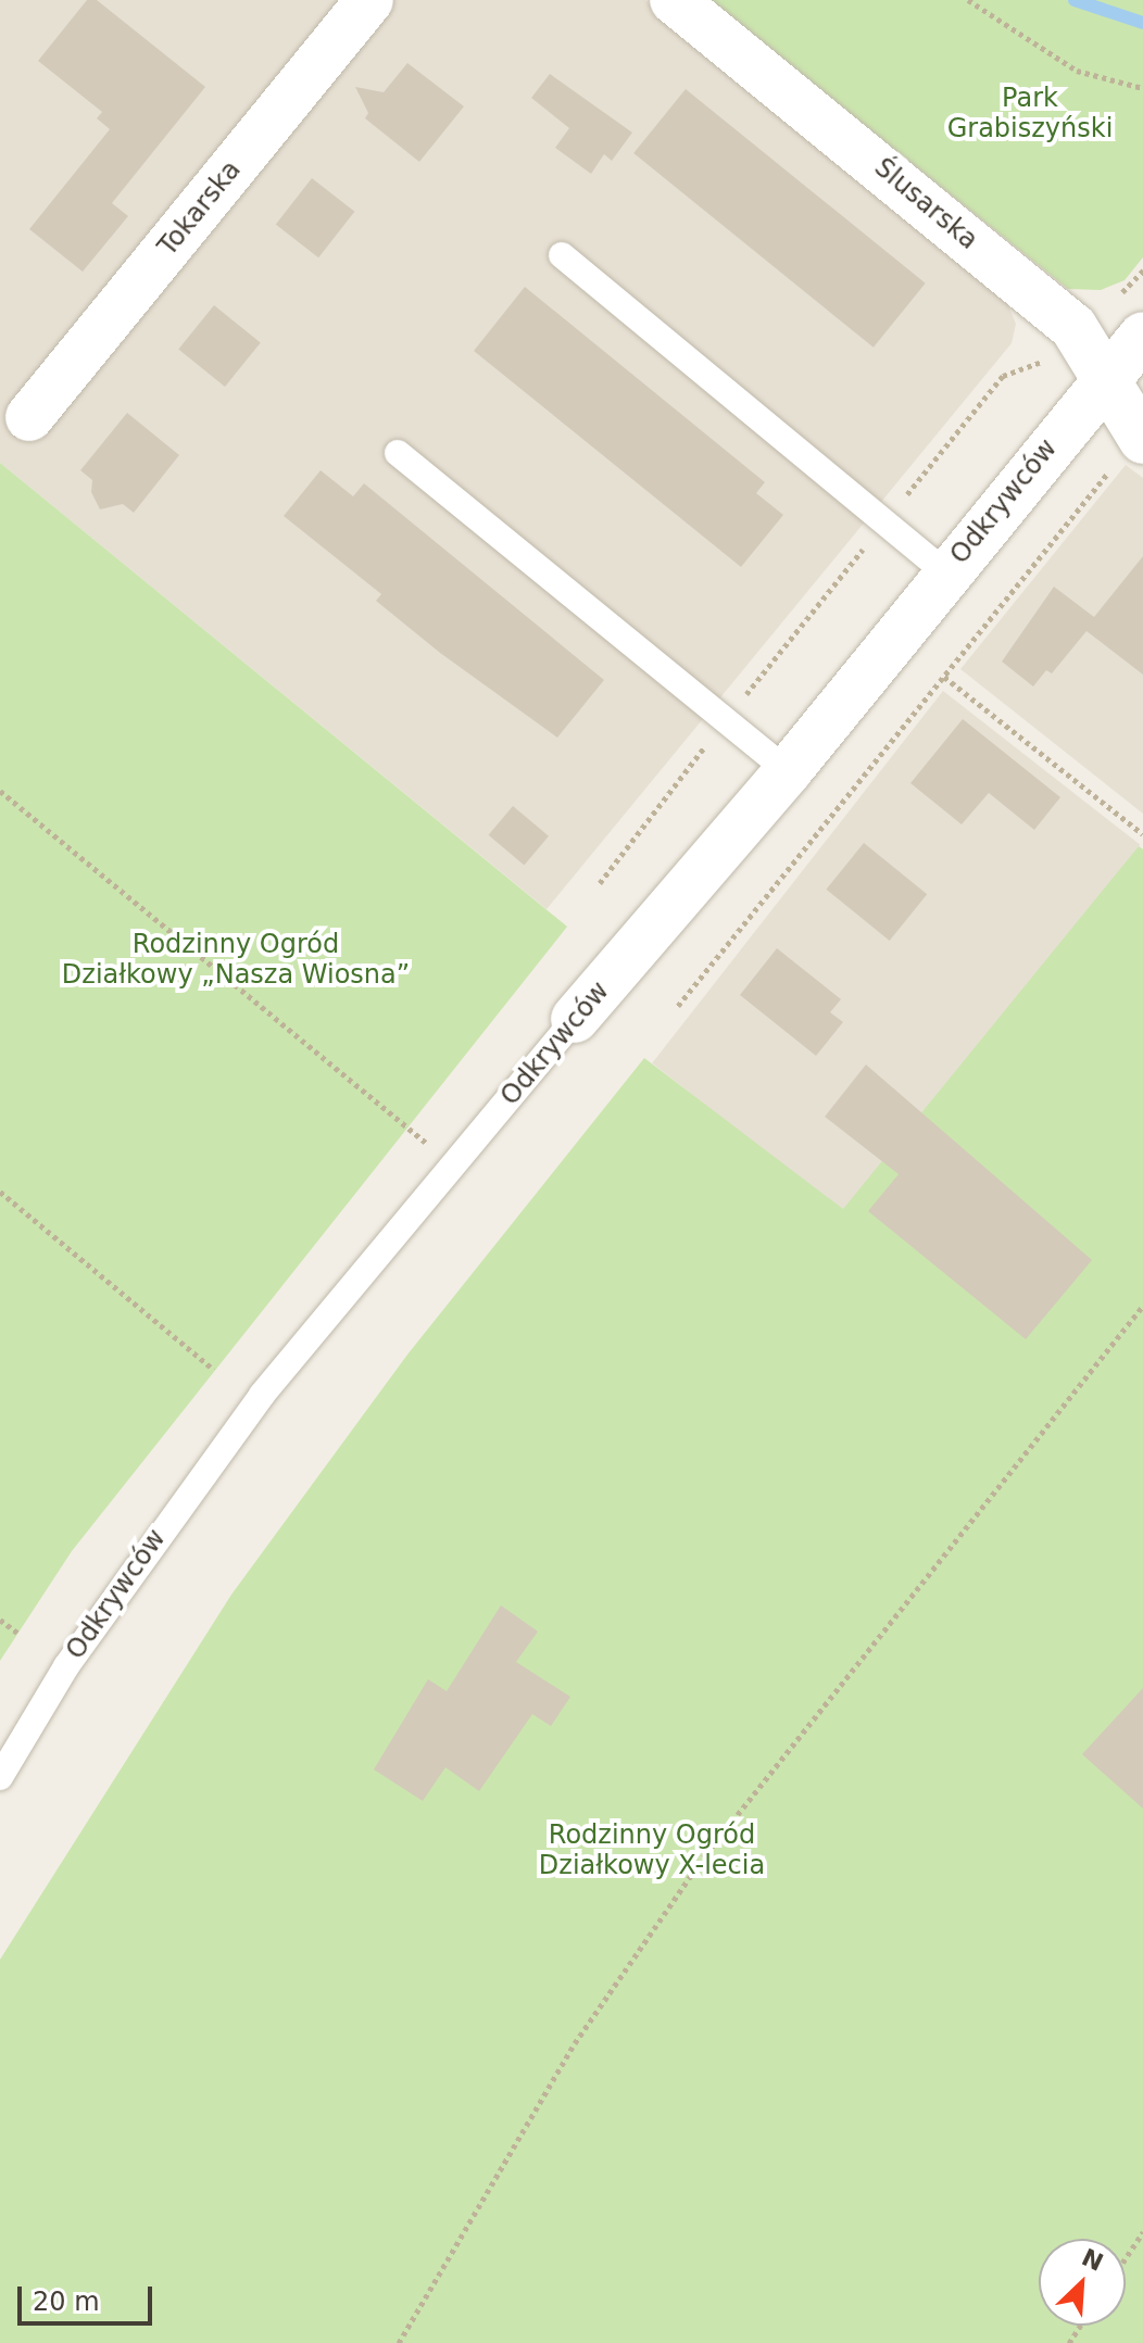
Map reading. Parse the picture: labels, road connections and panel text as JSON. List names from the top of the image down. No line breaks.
{"streets":{"street":["Ślusarska","Tokarska","Odkrywców"]},"crossings":[["Ślusarska","Odkrywców"]],"parks":["Park Grabiszyński","Rodzinny Ogród Działkowy „Nasza Wiosna”","Rodzinny Ogród Działkowy X-lecia"],"scale_bar":"20 m","north":"top right"}
